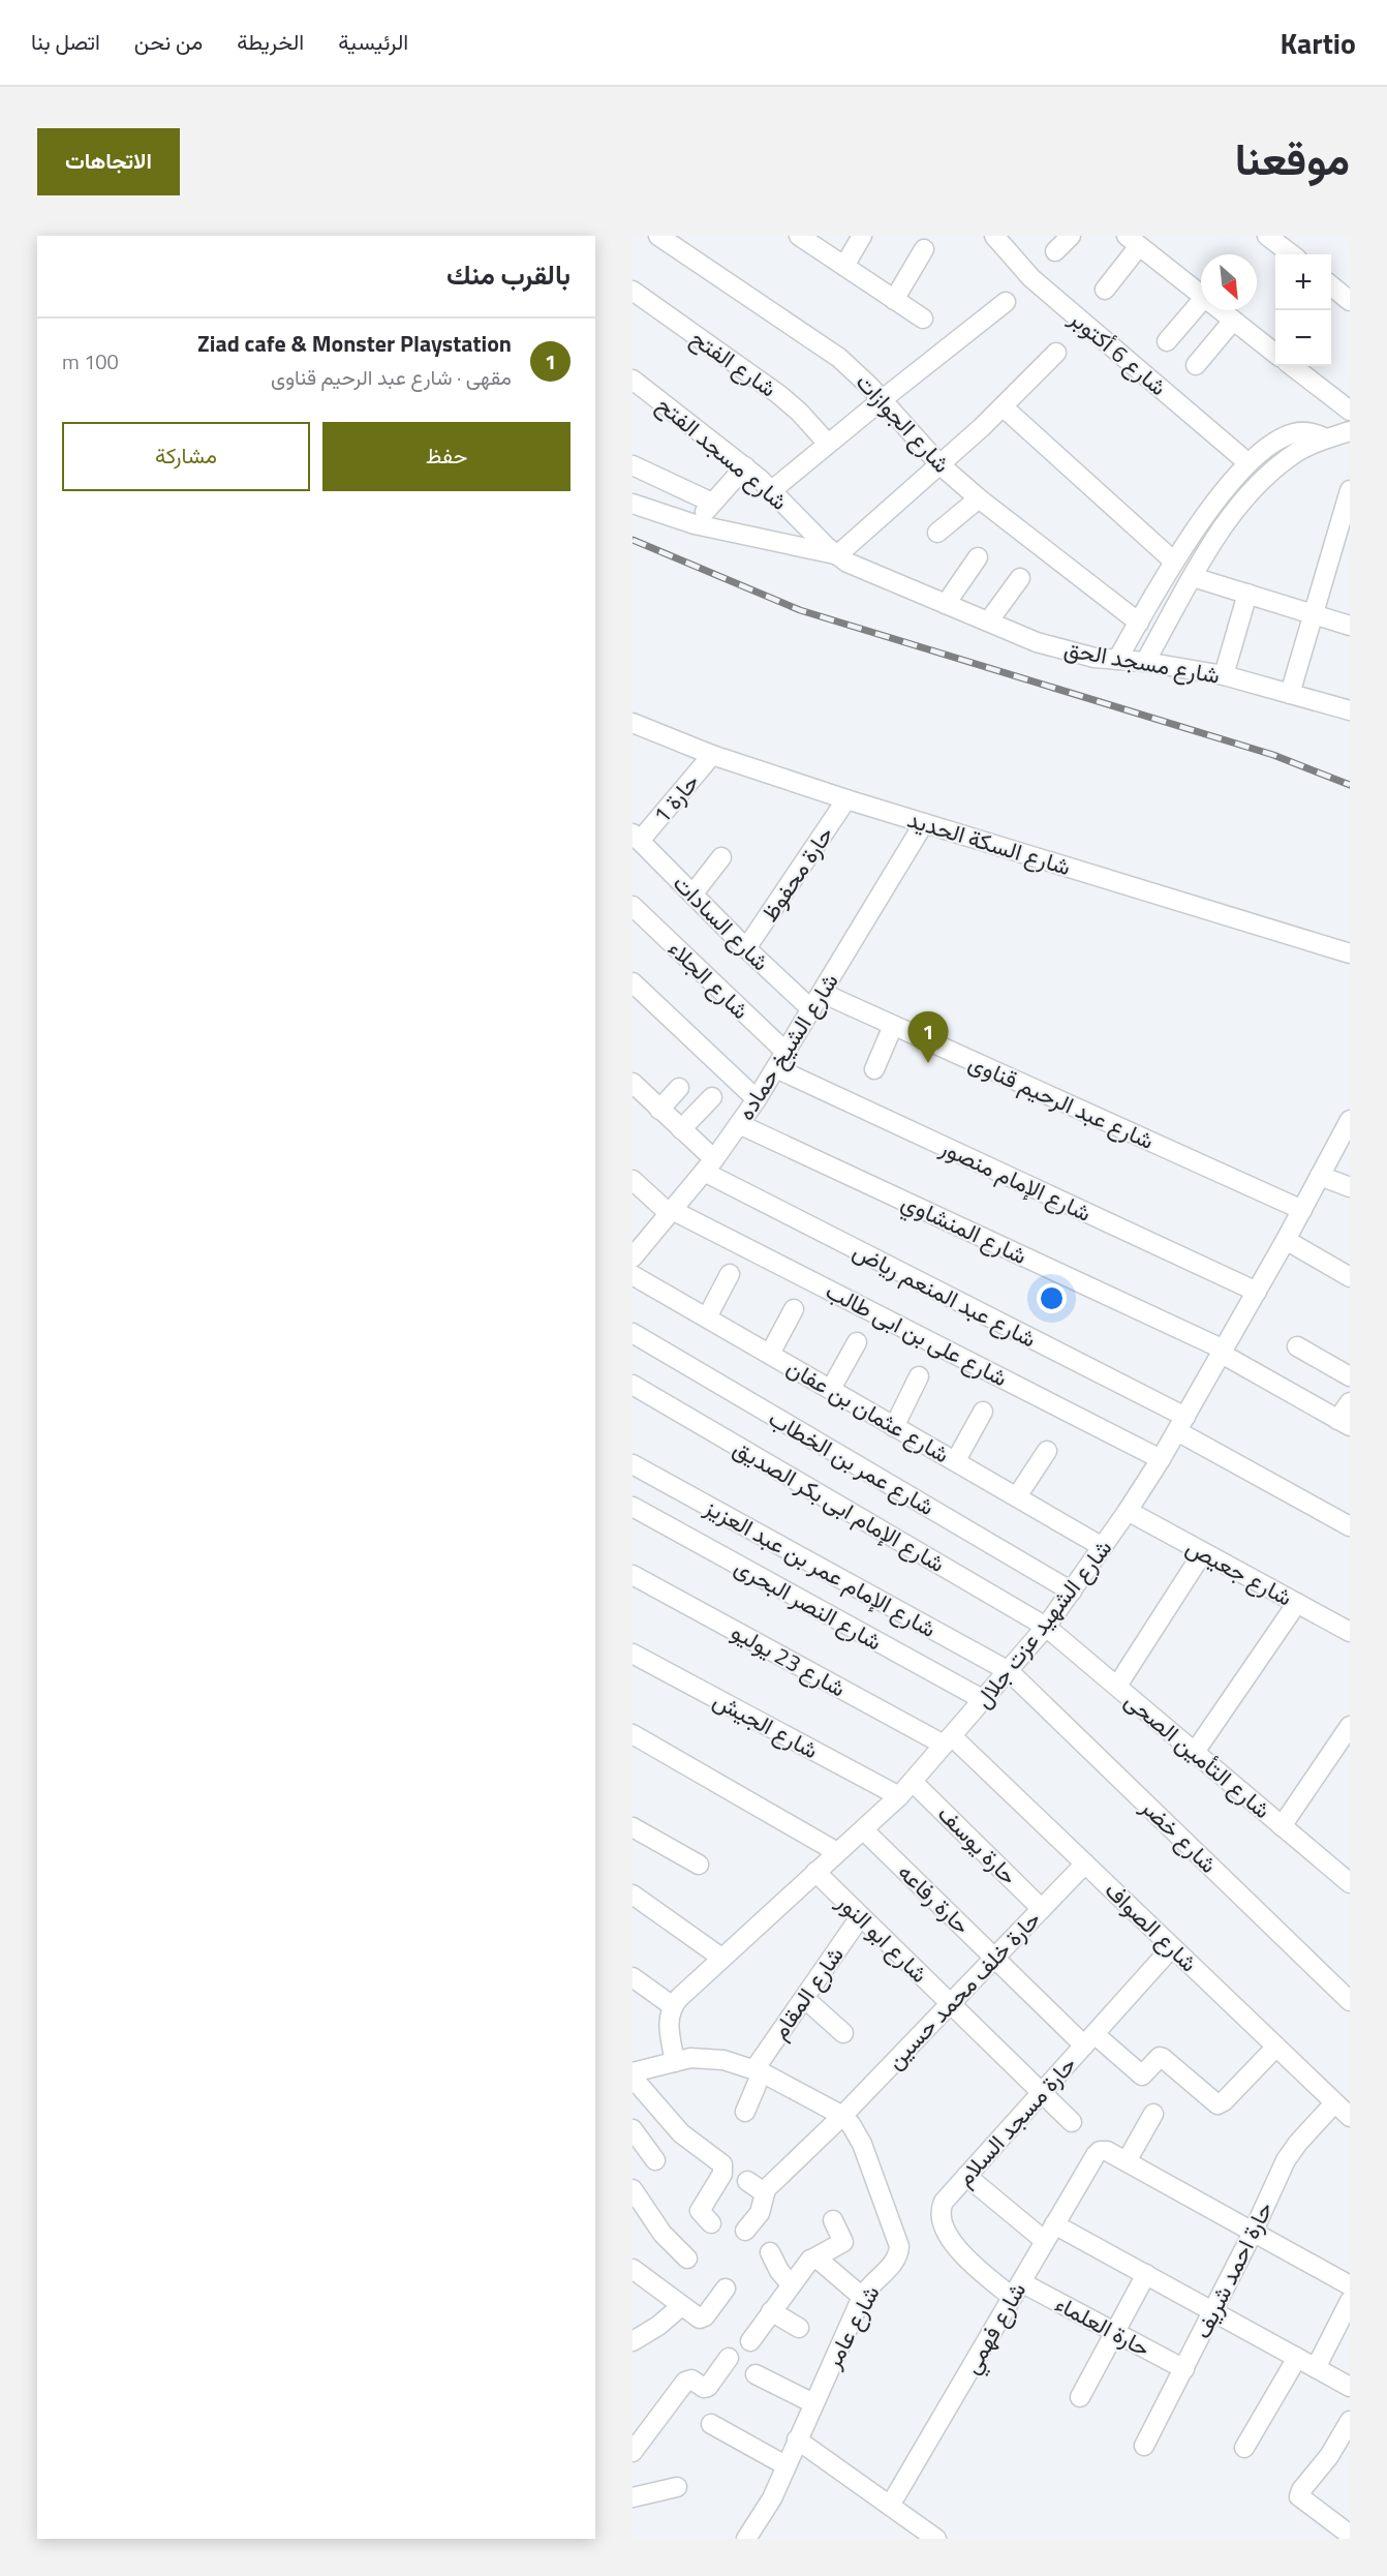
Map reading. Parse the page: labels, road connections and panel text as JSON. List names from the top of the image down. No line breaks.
{"streets":{"street":["شارع 6 أكتوبر","شارع الفتح","شارع الجوازات","شارع مسجد الفتح","شارع مسجد الحق","حارة 1","شارع السكة الحديد","حارة محفوظ","شارع السادات","شارع الجلاء","شارع الشيخ حماده","شارع عبد الرحيم قناوى","شارع الإمام منصور","شارع المنشاوي","شارع عبد المنعم رياض","شارع على بن ابى طالب","شارع عثمان بن عفان","شارع عمر بن الخطاب","شارع الإمام ابى بكر الصديق","شارع الإمام عمر بن عبد العزيز","شارع جعيص","شارع النصر البحرى","شارع الشهيد عزت جلال","شارع 23 يوليو","شارع الجيش","شارع التأمين الصحى","شارع خضر","حارة يوسف","حارة رفاعه","شارع الصواف","شارع ابو النور","حارة خلف محمد حسين","شارع المقام","حارة مسجد السلام","حارة احمد شريف","حارة العلماء","شارع عامر","شارع فهمي"]},"crossings":[["شارع مسجد الفتح","شارع مسجد الحق"],["حارة 1","شارع السكة الحديد"],["حارة 1","شارع السادات"],["شارع السكة الحديد","حارة محفوظ"],["شارع السكة الحديد","شارع الشيخ حماده"],["حارة محفوظ","شارع السادات"],["شارع السادات","شارع الشيخ حماده"],["شارع السادات","شارع عبد الرحيم قناوى"],["شارع الجلاء","شارع الشيخ حماده"],["شارع الشيخ حماده","شارع عبد الرحيم قناوى"],["شارع الشيخ حماده","شارع الإمام منصور"],["شارع الشيخ حماده","شارع المنشاوي"],["شارع الشيخ حماده","شارع عبد المنعم رياض"],["شارع الشيخ حماده","شارع على بن ابى طالب"],["شارع عبد الرحيم قناوى","شارع الشهيد عزت جلال"],["شارع الإمام منصور","شارع الشهيد عزت جلال"],["شارع المنشاوي","شارع الشهيد عزت جلال"],["شارع عبد المنعم رياض","شارع الشهيد عزت جلال"],["شارع على بن ابى طالب","شارع الشهيد عزت جلال"],["شارع عثمان بن عفان","شارع الشهيد عزت جلال"],["شارع عمر بن الخطاب","شارع الشهيد عزت جلال"],["شارع الإمام ابى بكر الصديق","شارع الشهيد عزت جلال"],["شارع الإمام ابى بكر الصديق","شارع التأمين الصحى"],["شارع الإمام عمر بن عبد العزيز","شارع الشهيد عزت جلال"],["شارع الإمام عمر بن عبد العزيز","شارع خضر"],["شارع جعيص","شارع الشهيد عزت جلال"],["شارع النصر البحرى","شارع الشهيد عزت جلال"],["شارع الشهيد عزت جلال","شارع 23 يوليو"],["شارع الشهيد عزت جلال","شارع الجيش"],["شارع الشهيد عزت جلال","شارع التأمين الصحى"],["شارع الشهيد عزت جلال","شارع خضر"],["شارع الشهيد عزت جلال","حارة يوسف"],["شارع الشهيد عزت جلال","حارة رفاعه"],["شارع الشهيد عزت جلال","شارع الصواف"],["شارع الشهيد عزت جلال","شارع ابو النور"],["شارع 23 يوليو","شارع الصواف"],["حارة يوسف","حارة خلف محمد حسين"],["حارة رفاعه","شارع الصواف"],["حارة رفاعه","حارة خلف محمد حسين"],["حارة رفاعه","حارة مسجد السلام"],["شارع الصواف","حارة خلف محمد حسين"],["شارع الصواف","حارة مسجد السلام"],["شارع الصواف","حارة احمد شريف"],["شارع ابو النور","حارة خلف محمد حسين"],["شارع ابو النور","شارع المقام"],["شارع ابو النور","حارة مسجد السلام"],["حارة خلف محمد حسين","شارع عامر"],["حارة مسجد السلام","حارة العلماء"],["حارة مسجد السلام","شارع فهمي"],["حارة احمد شريف","حارة العلماء"],["حارة العلماء","شارع فهمي"]],"north":"bottom right","page":{"header":"Kartio","nav":["الرئيسية","الخريطة","من نحن","اتصل بنا"],"title":"موقعنا","buttons":["الاتجاهات",["حفظ","مشاركة"]],"heading":"بالقرب منك","map_buttons":["+","−"],"list":[{"mark":"1","name":"Ziad cafe & Monster Playstation","note":"مقهى · شارع عبد الرحيم قناوى","value":"100 m"}],"pins":"1"}}
